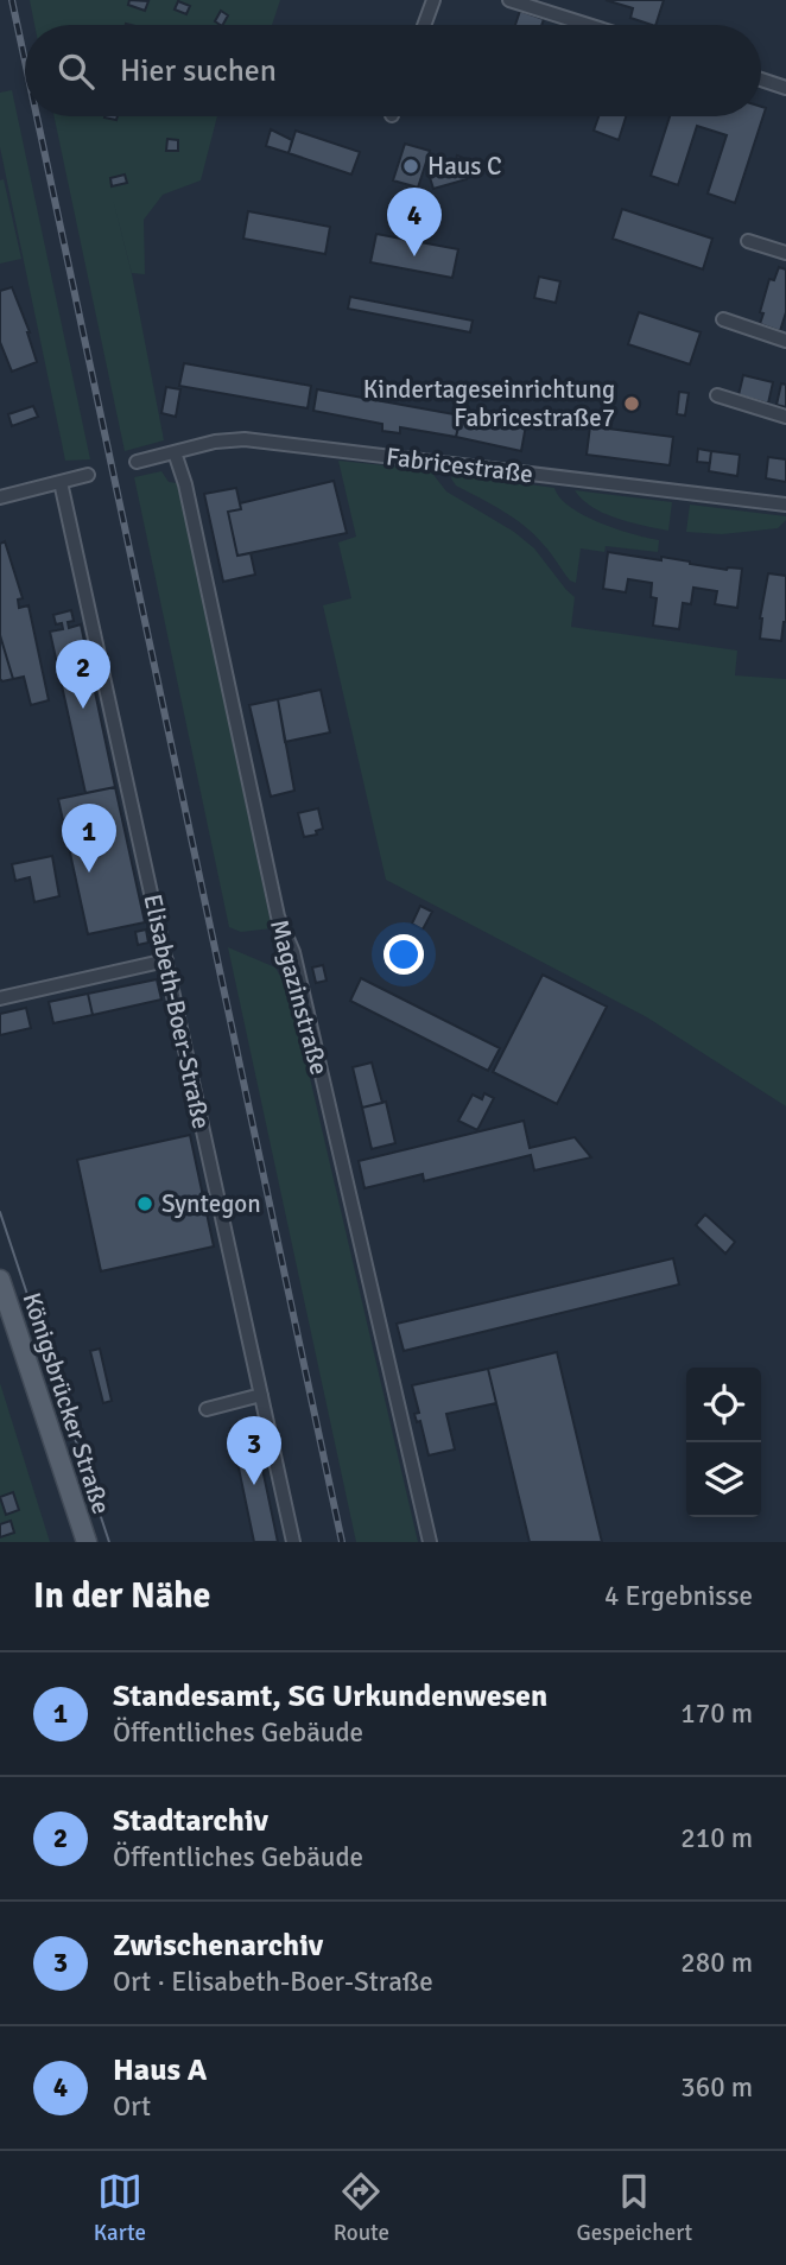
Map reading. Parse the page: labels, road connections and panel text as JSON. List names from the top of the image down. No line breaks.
{"streets":{"main road":["Königsbrücker Straße"],"street":["Fabricestraße","Magazinstraße","Elisabeth-Boer-Straße"]},"crossings":[["Fabricestraße","Magazinstraße"]],"places":["Haus C","Kindertageseinrichtung Fabricestraße7","Syntegon"],"page":{"search":"Hier suchen","pins":["4","2","1","3"],"heading":["In der Nähe","4 Ergebnisse"],"list":[{"mark":"1","name":"Standesamt, SG Urkundenwesen","note":"Öffentliches Gebäude","value":"170 m"},{"mark":"2","name":"Stadtarchiv","note":"Öffentliches Gebäude","value":"210 m"},{"mark":"3","name":"Zwischenarchiv","note":"Ort · Elisabeth-Boer-Straße","value":"280 m"},{"mark":"4","name":"Haus A","note":"Ort","value":"360 m"}],"nav":["Karte","Route","Gespeichert"]}}
